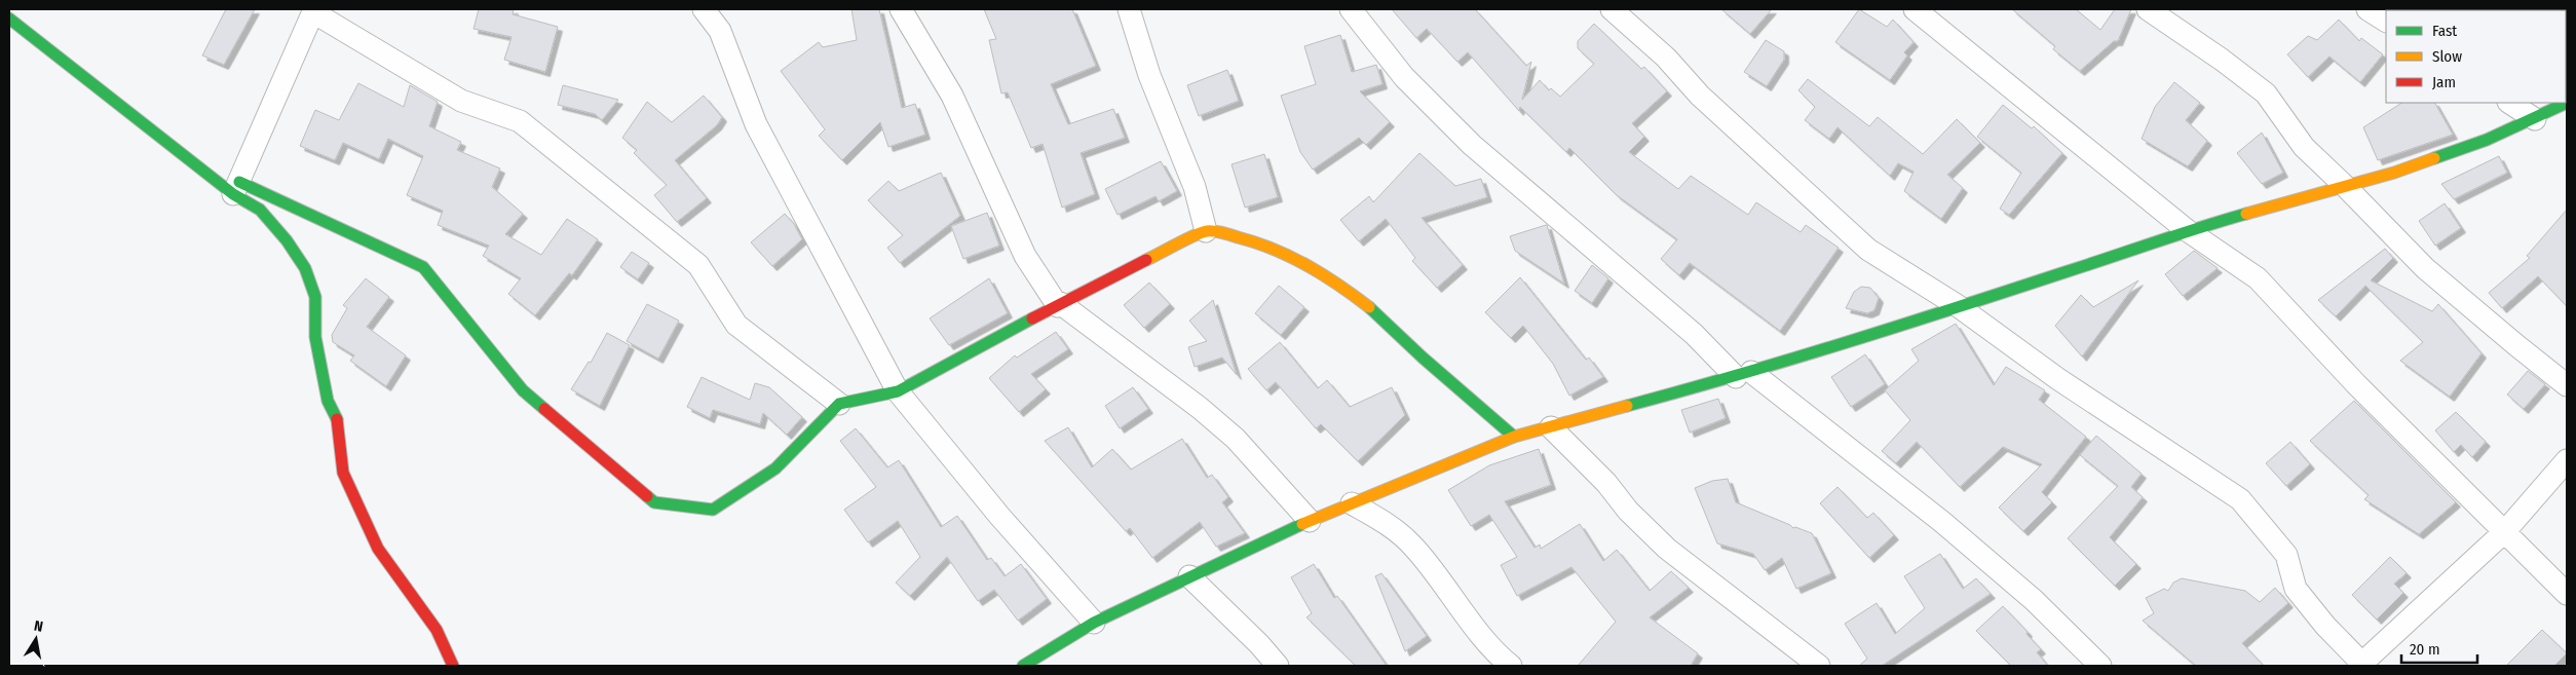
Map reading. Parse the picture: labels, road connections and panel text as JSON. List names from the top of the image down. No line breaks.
{"legend":["Fast","Slow","Jam"],"scale_bar":"20 m","north":"top"}
